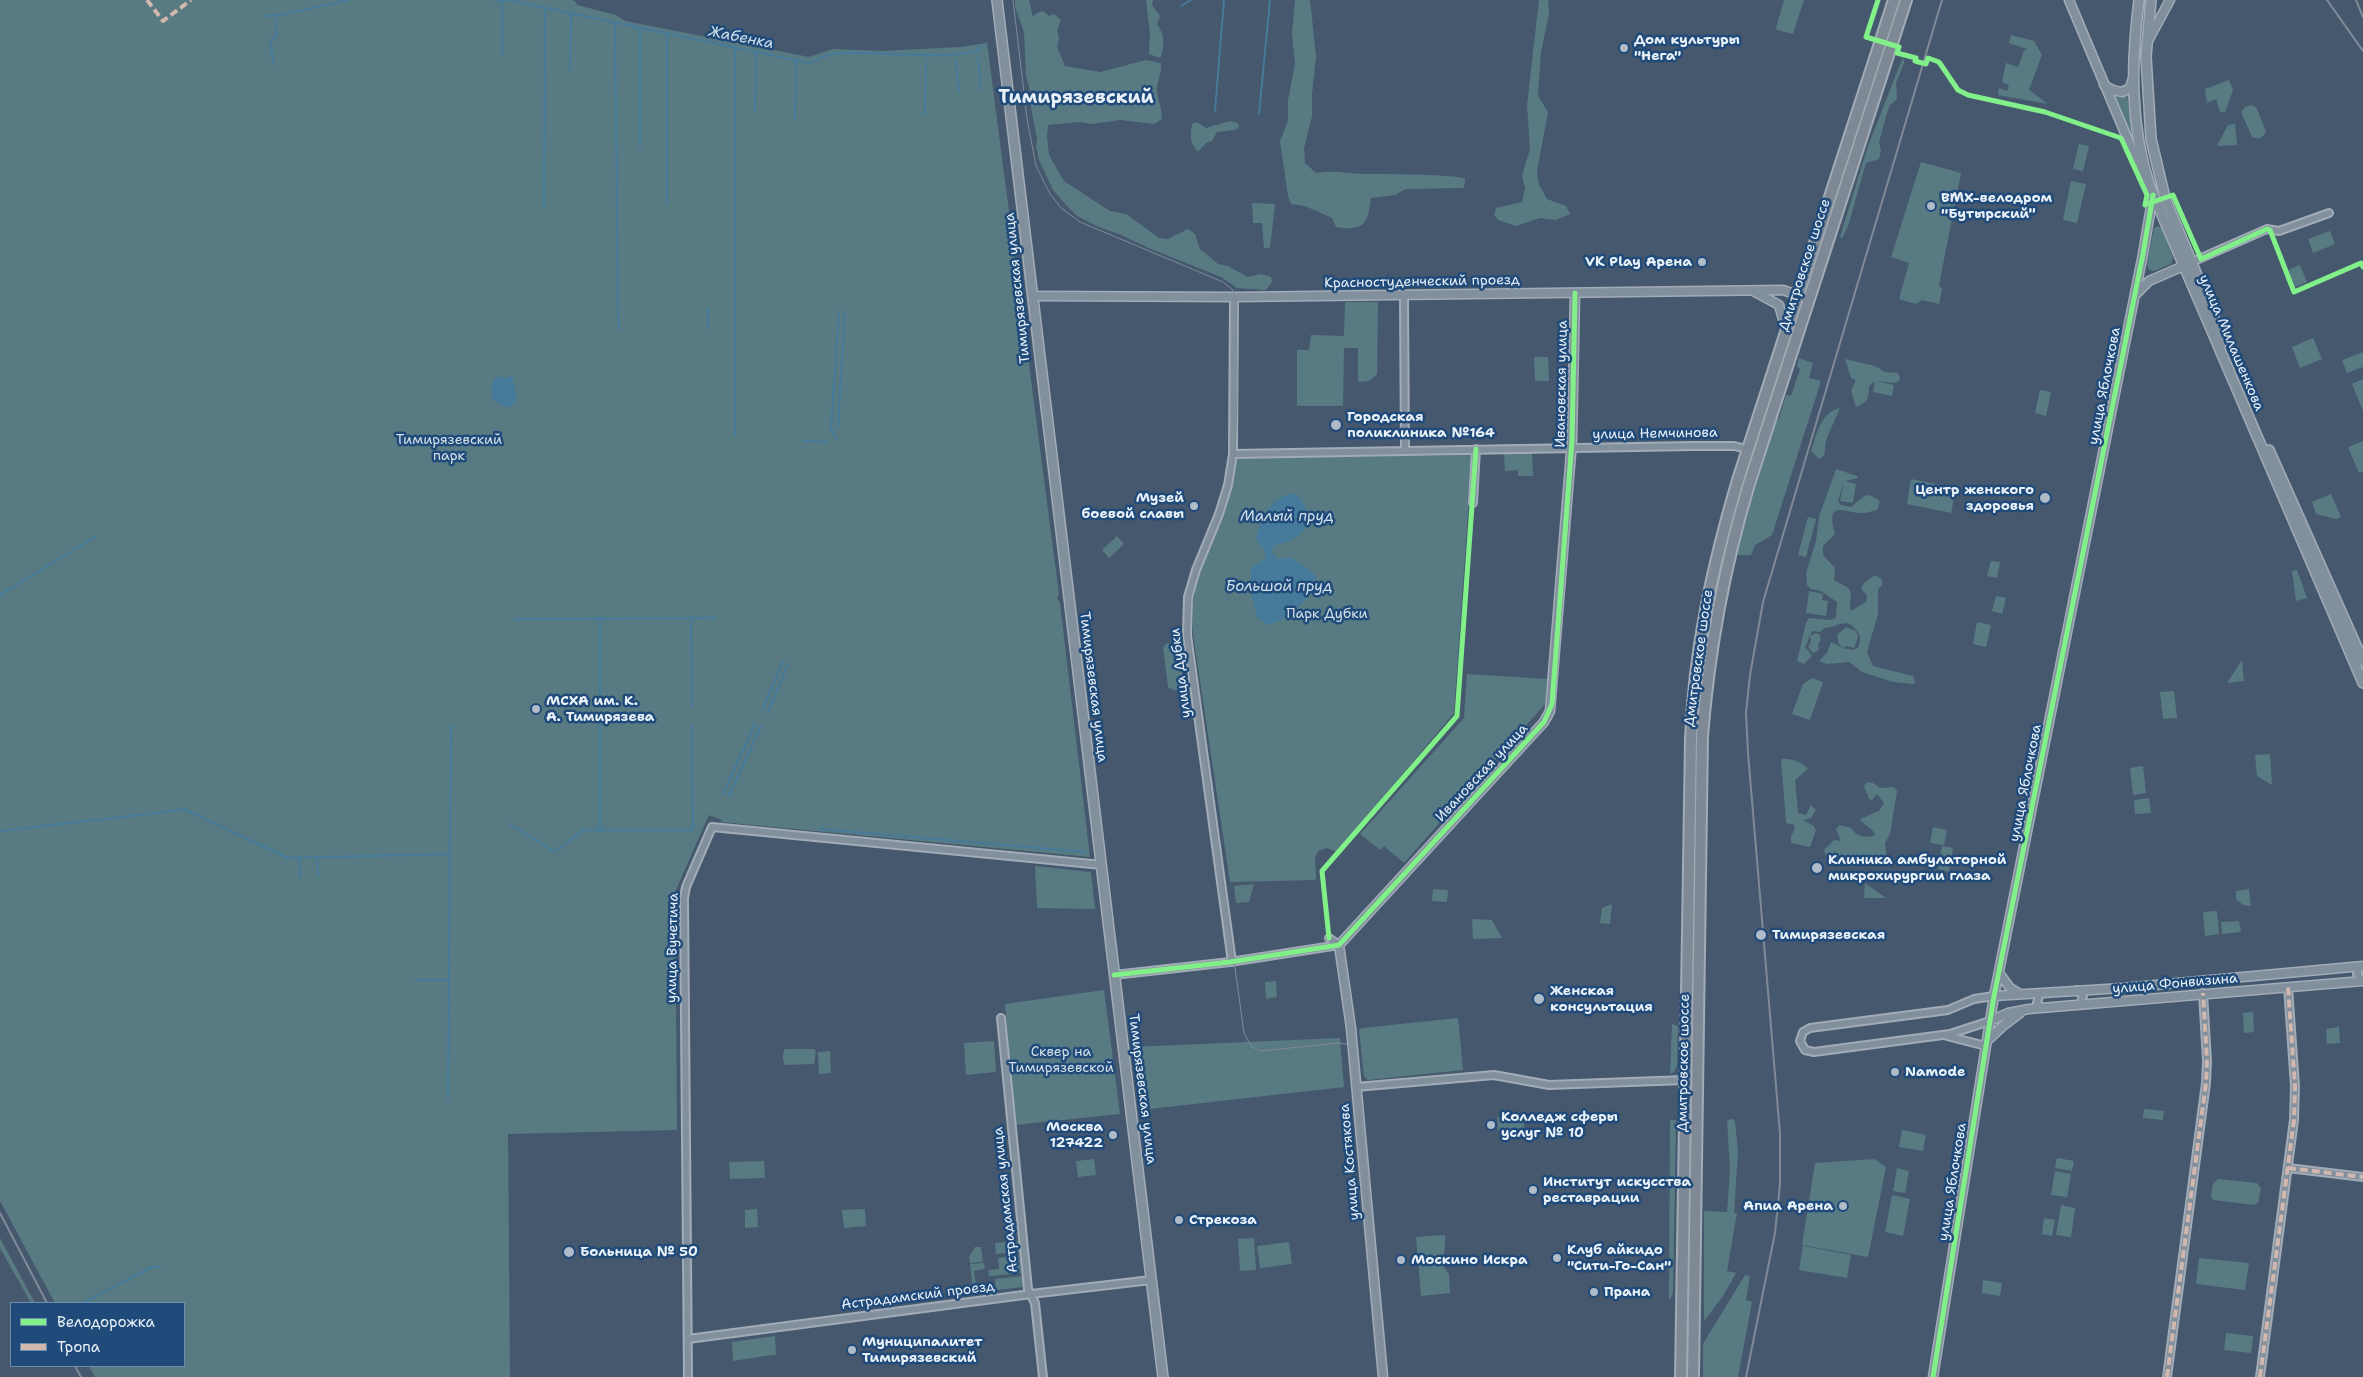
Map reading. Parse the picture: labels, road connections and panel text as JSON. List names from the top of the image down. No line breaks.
{"streets":{"main road":["Дмитровское шоссе","Тимирязевская улица","улица Милашенкова"],"street":["Красностуденческий проезд","Ивановская улица","улица Яблочкова","улица Немчинова","улица Дубки","улица Вучетича","улица Фонвизина","улица Костякова","Астрадамская улица","Астрадамский проезд"]},"crossings":[["Дмитровское шоссе","Красностуденческий проезд"],["Дмитровское шоссе","улица Немчинова"],["Красностуденческий проезд","Тимирязевская улица"],["Красностуденческий проезд","Ивановская улица"],["Красностуденческий проезд","улица Дубки"],["Тимирязевская улица","улица Вучетича"],["Тимирязевская улица","Астрадамский проезд"],["улица Милашенкова","улица Яблочкова"],["Ивановская улица","улица Немчинова"],["Ивановская улица","улица Костякова"],["улица Яблочкова","улица Фонвизина"],["улица Немчинова","улица Дубки"],["улица Вучетича","Астрадамский проезд"],["Астрадамская улица","Астрадамский проезд"]],"districts":["Тимирязевский"],"water":["Жабенка","Малый пруд","Большой пруд"],"parks":["Тимирязевский парк","Парк Дубки","Сквер на Тимирязевской"],"places":["Дом культуры \"Нега\"","BMX-велодром \"Бутырский\"","VK Play Арена","Городская поликлиника №164","Центр женского здоровья","Музей боевой славы","МСХА им. К. А. Тимирязева","Клиника амбулаторной микрохирургии глаза","Тимирязевская","Женская консультация","Namode","Колледж сферы услуг № 10","Москва 127422","Институт искусства реставрации","Апиа Арена","Стрекоза","Больница № 50","Клуб айкидо \"Сити-Го-Сан\"","Москино Искра","Прана","Муниципалитет Тимирязевский"],"legend":["Велодорожка","Тропа"]}
